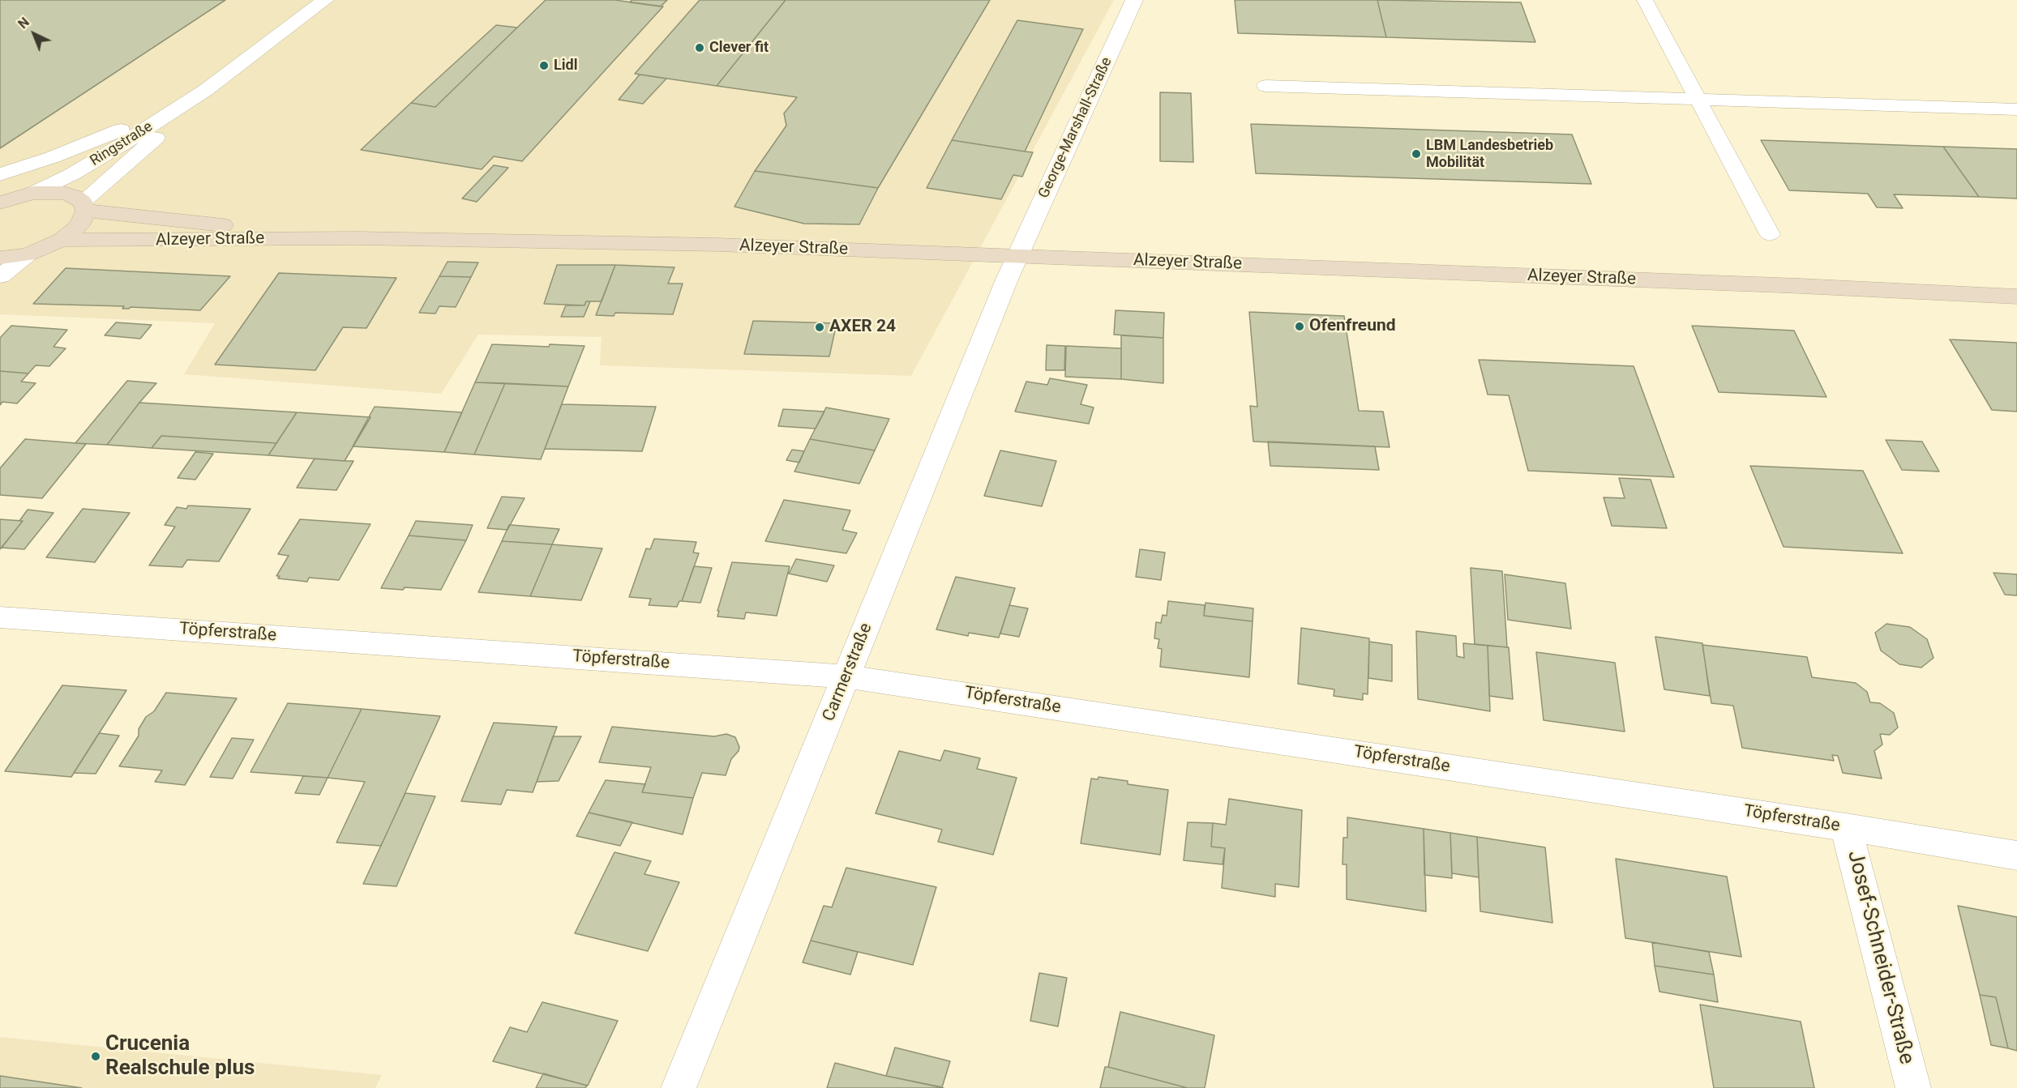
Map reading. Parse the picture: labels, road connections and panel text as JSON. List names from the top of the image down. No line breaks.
{"streets":{"main road":["Alzeyer Straße"],"street":["George-Marshall-Straße","Ringstraße","Töpferstraße","Carmerstraße","Josef-Schneider-Straße"]},"crossings":[["George-Marshall-Straße","Alzeyer Straße"],["George-Marshall-Straße","Carmerstraße"],["Ringstraße","Alzeyer Straße"],["Alzeyer Straße","Carmerstraße"],["Töpferstraße","Carmerstraße"],["Töpferstraße","Josef-Schneider-Straße"]],"places":["Clever fit","Lidl","LBM Landesbetrieb Mobilität","Ofenfreund","AXER 24","Crucenia Realschule plus"],"north":"top left"}
